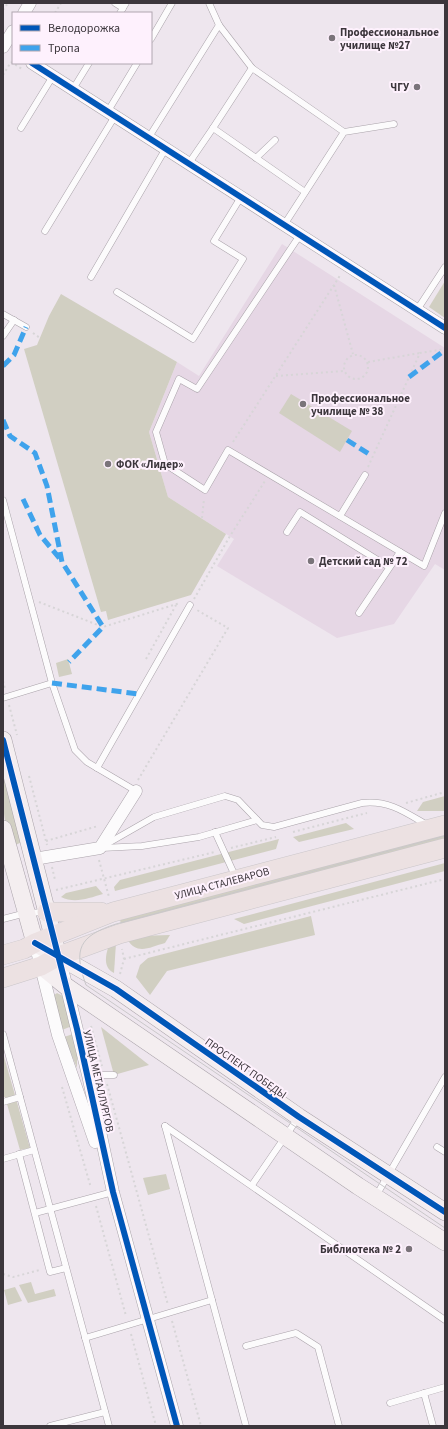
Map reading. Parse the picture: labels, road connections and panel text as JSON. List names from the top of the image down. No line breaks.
{"streets":{"main road":["УЛИЦА СТАЛЕВАРОВ"],"street":["ПРОСПЕКТ ПОБЕДЫ","УЛИЦА МЕТАЛЛУРГОВ"]},"crossings":[["УЛИЦА СТАЛЕВАРОВ","ПРОСПЕКТ ПОБЕДЫ"],["УЛИЦА СТАЛЕВАРОВ","УЛИЦА МЕТАЛЛУРГОВ"],["ПРОСПЕКТ ПОБЕДЫ","УЛИЦА МЕТАЛЛУРГОВ"]],"places":["Профессиональное училище №27","ЧГУ","Профессиональное училище № 38","ФОК «Лидер»","Детский сад № 72","Библиотека № 2"],"legend":["Велодорожка","Тропа"]}
